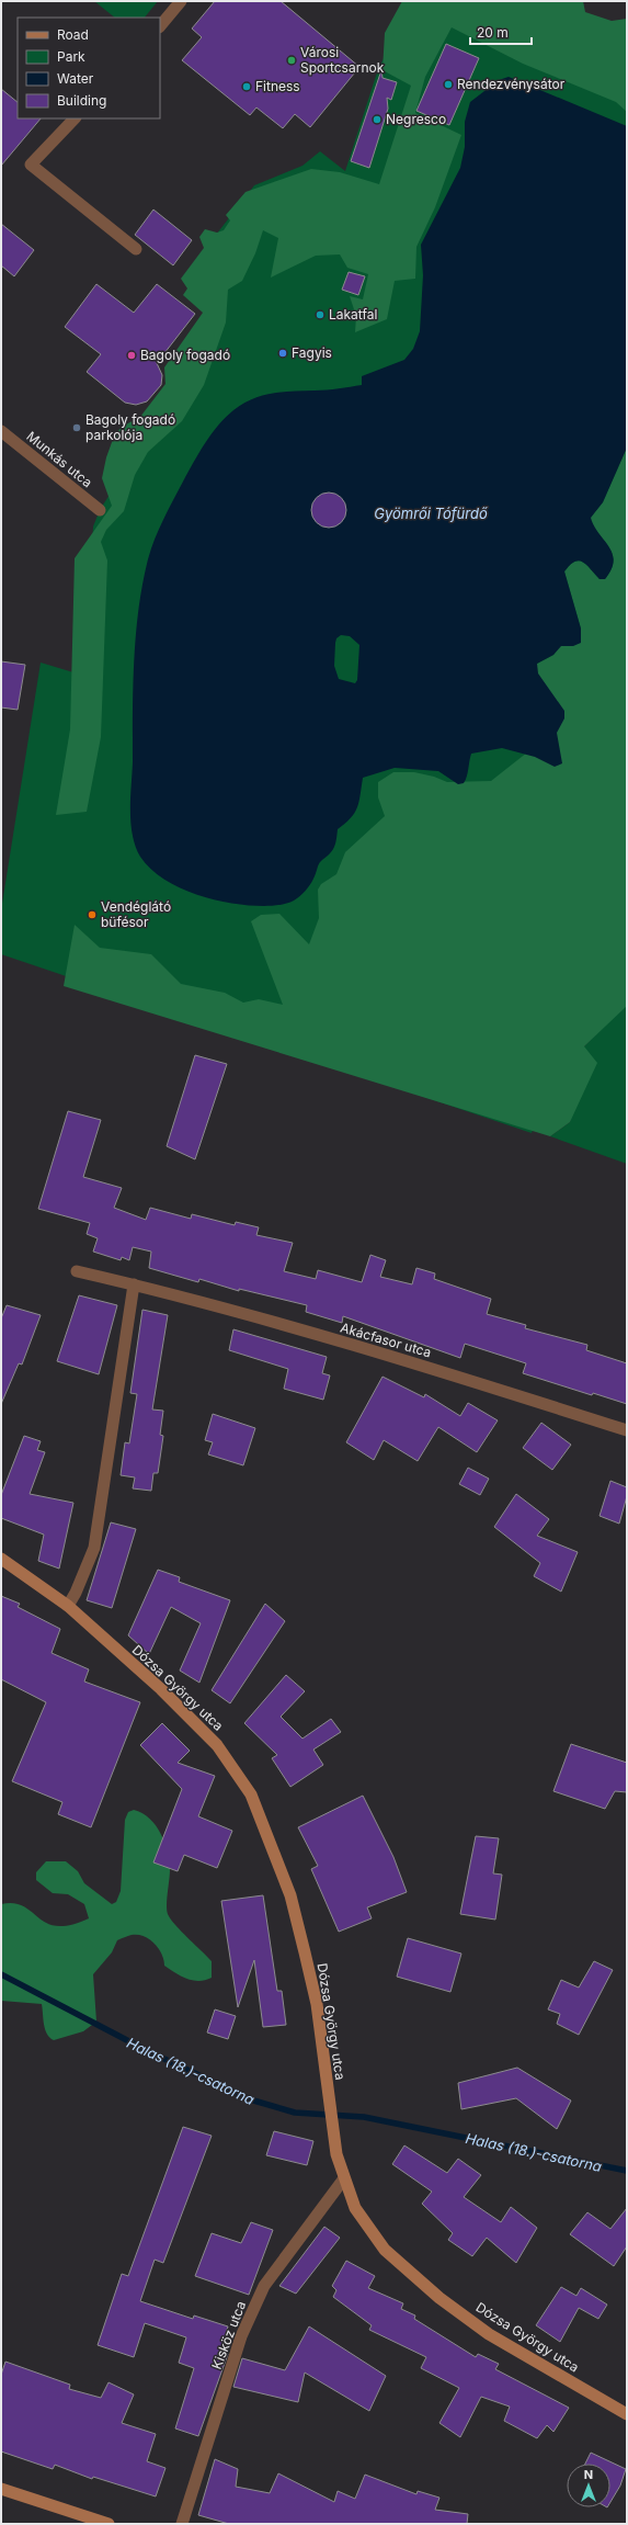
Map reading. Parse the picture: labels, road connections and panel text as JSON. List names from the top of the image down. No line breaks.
{"streets":{"main road":["Dózsa György utca"],"street":["Munkás utca","Akácfasor utca","Kisköz utca"]},"crossings":[["Dózsa György utca","Kisköz utca"]],"water":["Gyömrői Tófürdő","Halas (18.)-csatorna"],"places":["Városi Sportcsarnok","Rendezvénysátor","Fitness","Negresco","Lakatfal","Fagyis","Bagoly fogadó","Bagoly fogadó parkolója","Vendéglátó büfésor"],"legend":["Road","Park","Water","Building"],"scale_bar":"20 m","north":"top"}
